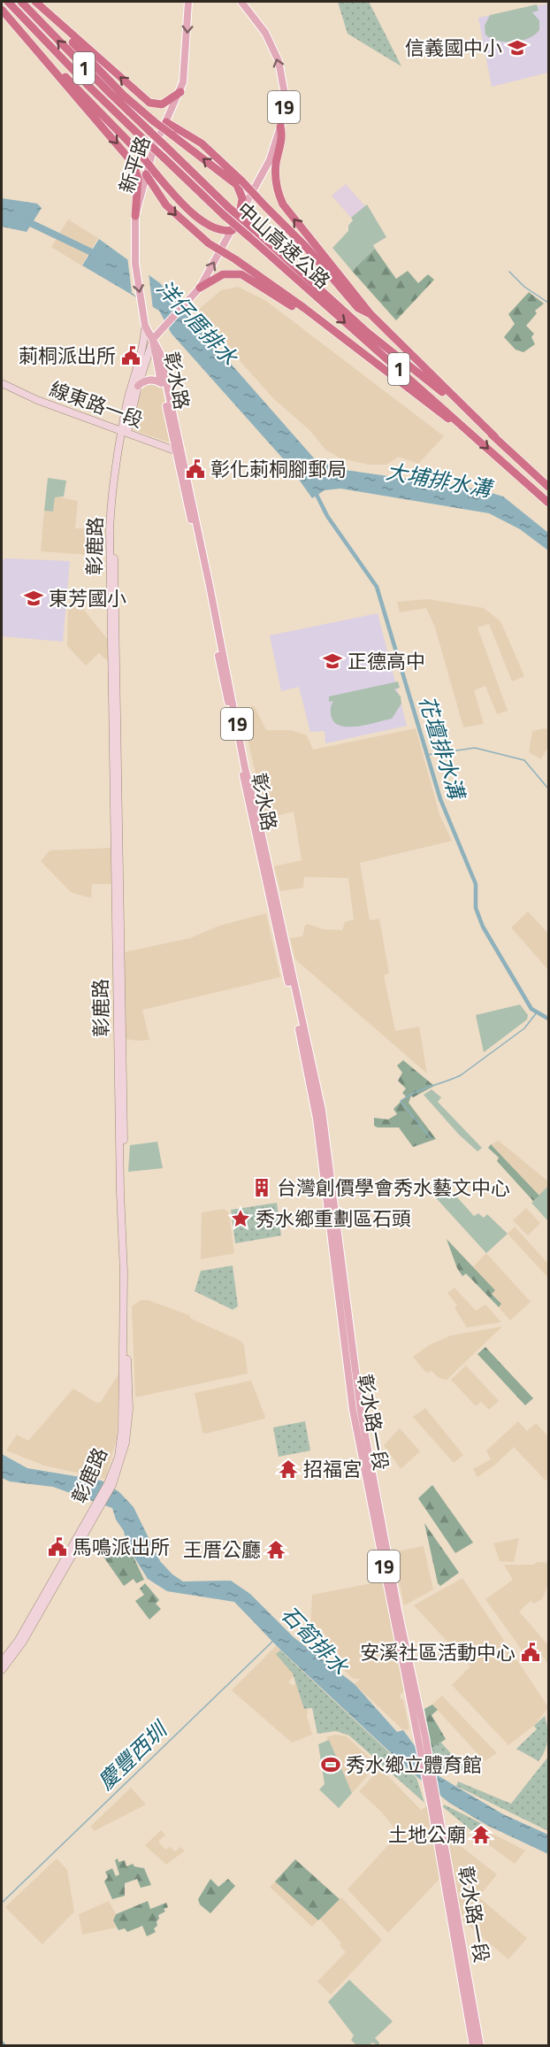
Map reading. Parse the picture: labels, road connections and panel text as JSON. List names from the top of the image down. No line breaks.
{"streets":{"highway":["1","中山高速公路"],"main road":["19","新平路","彰水路","線東路一段","彰鹿路","彰水路一段"]},"crossings":[["19","新平路"],["19","彰水路"],["19","彰鹿路"],["新平路","彰水路"],["新平路","彰鹿路"],["彰水路","線東路一段"],["彰水路","彰鹿路"],["彰水路","彰水路一段"],["線東路一段","彰鹿路"]],"one_way":["新平路"],"water":["洋仔厝排水","大埔排水溝","花壇排水溝","石筍排水","慶豐西圳"],"places":{"school or university":["信義國中小","東芳國小","正德高中"],"public building":["莿桐派出所","彰化莿桐腳郵局","馬鳴派出所","安溪社區活動中心"],"building":["台灣創價學會秀水藝文中心"],"place":["秀水鄉重劃區石頭"],"temple":["招福宮","王厝公廳","土地公廟"],"sports":["秀水鄉立體育館"]}}
